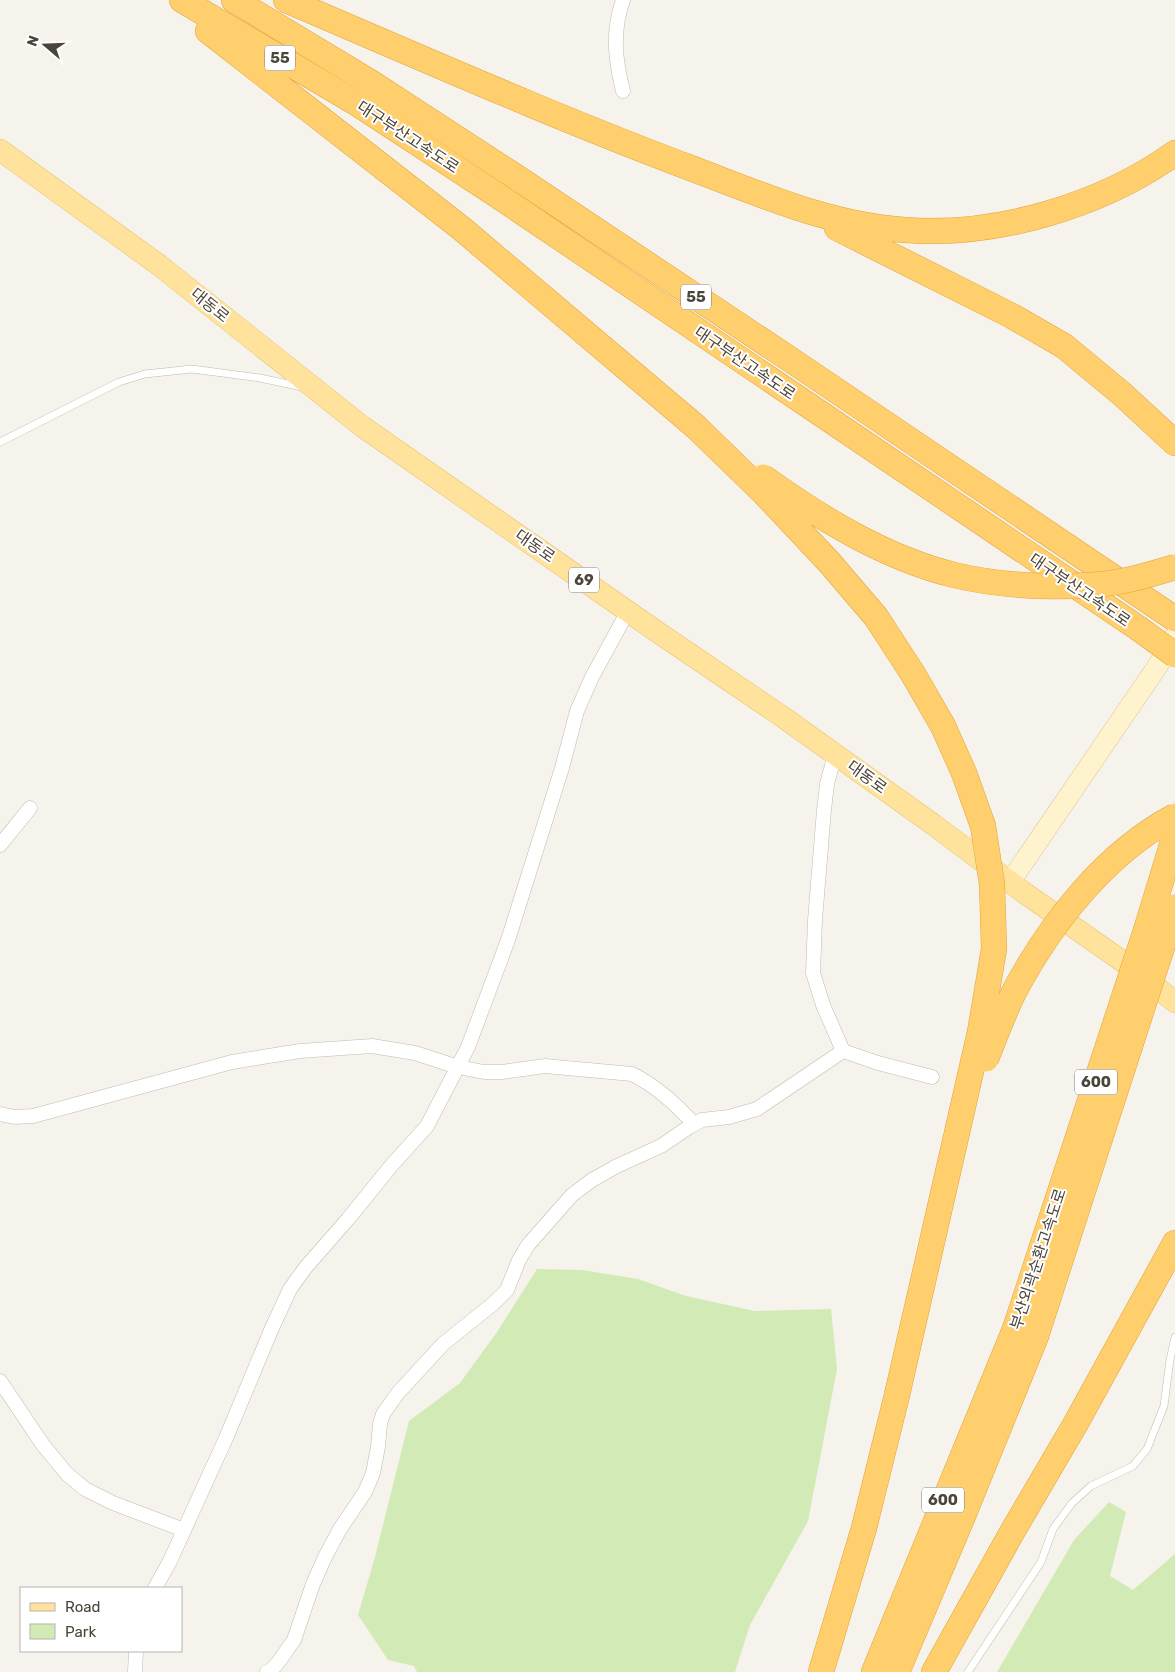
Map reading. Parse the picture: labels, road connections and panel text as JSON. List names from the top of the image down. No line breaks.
{"streets":{"highway":["55","대구부산고속도로","600","부산외곽순환고속도로"],"main road":["대동로","69"]},"legend":["Road","Park"],"north":"left"}
